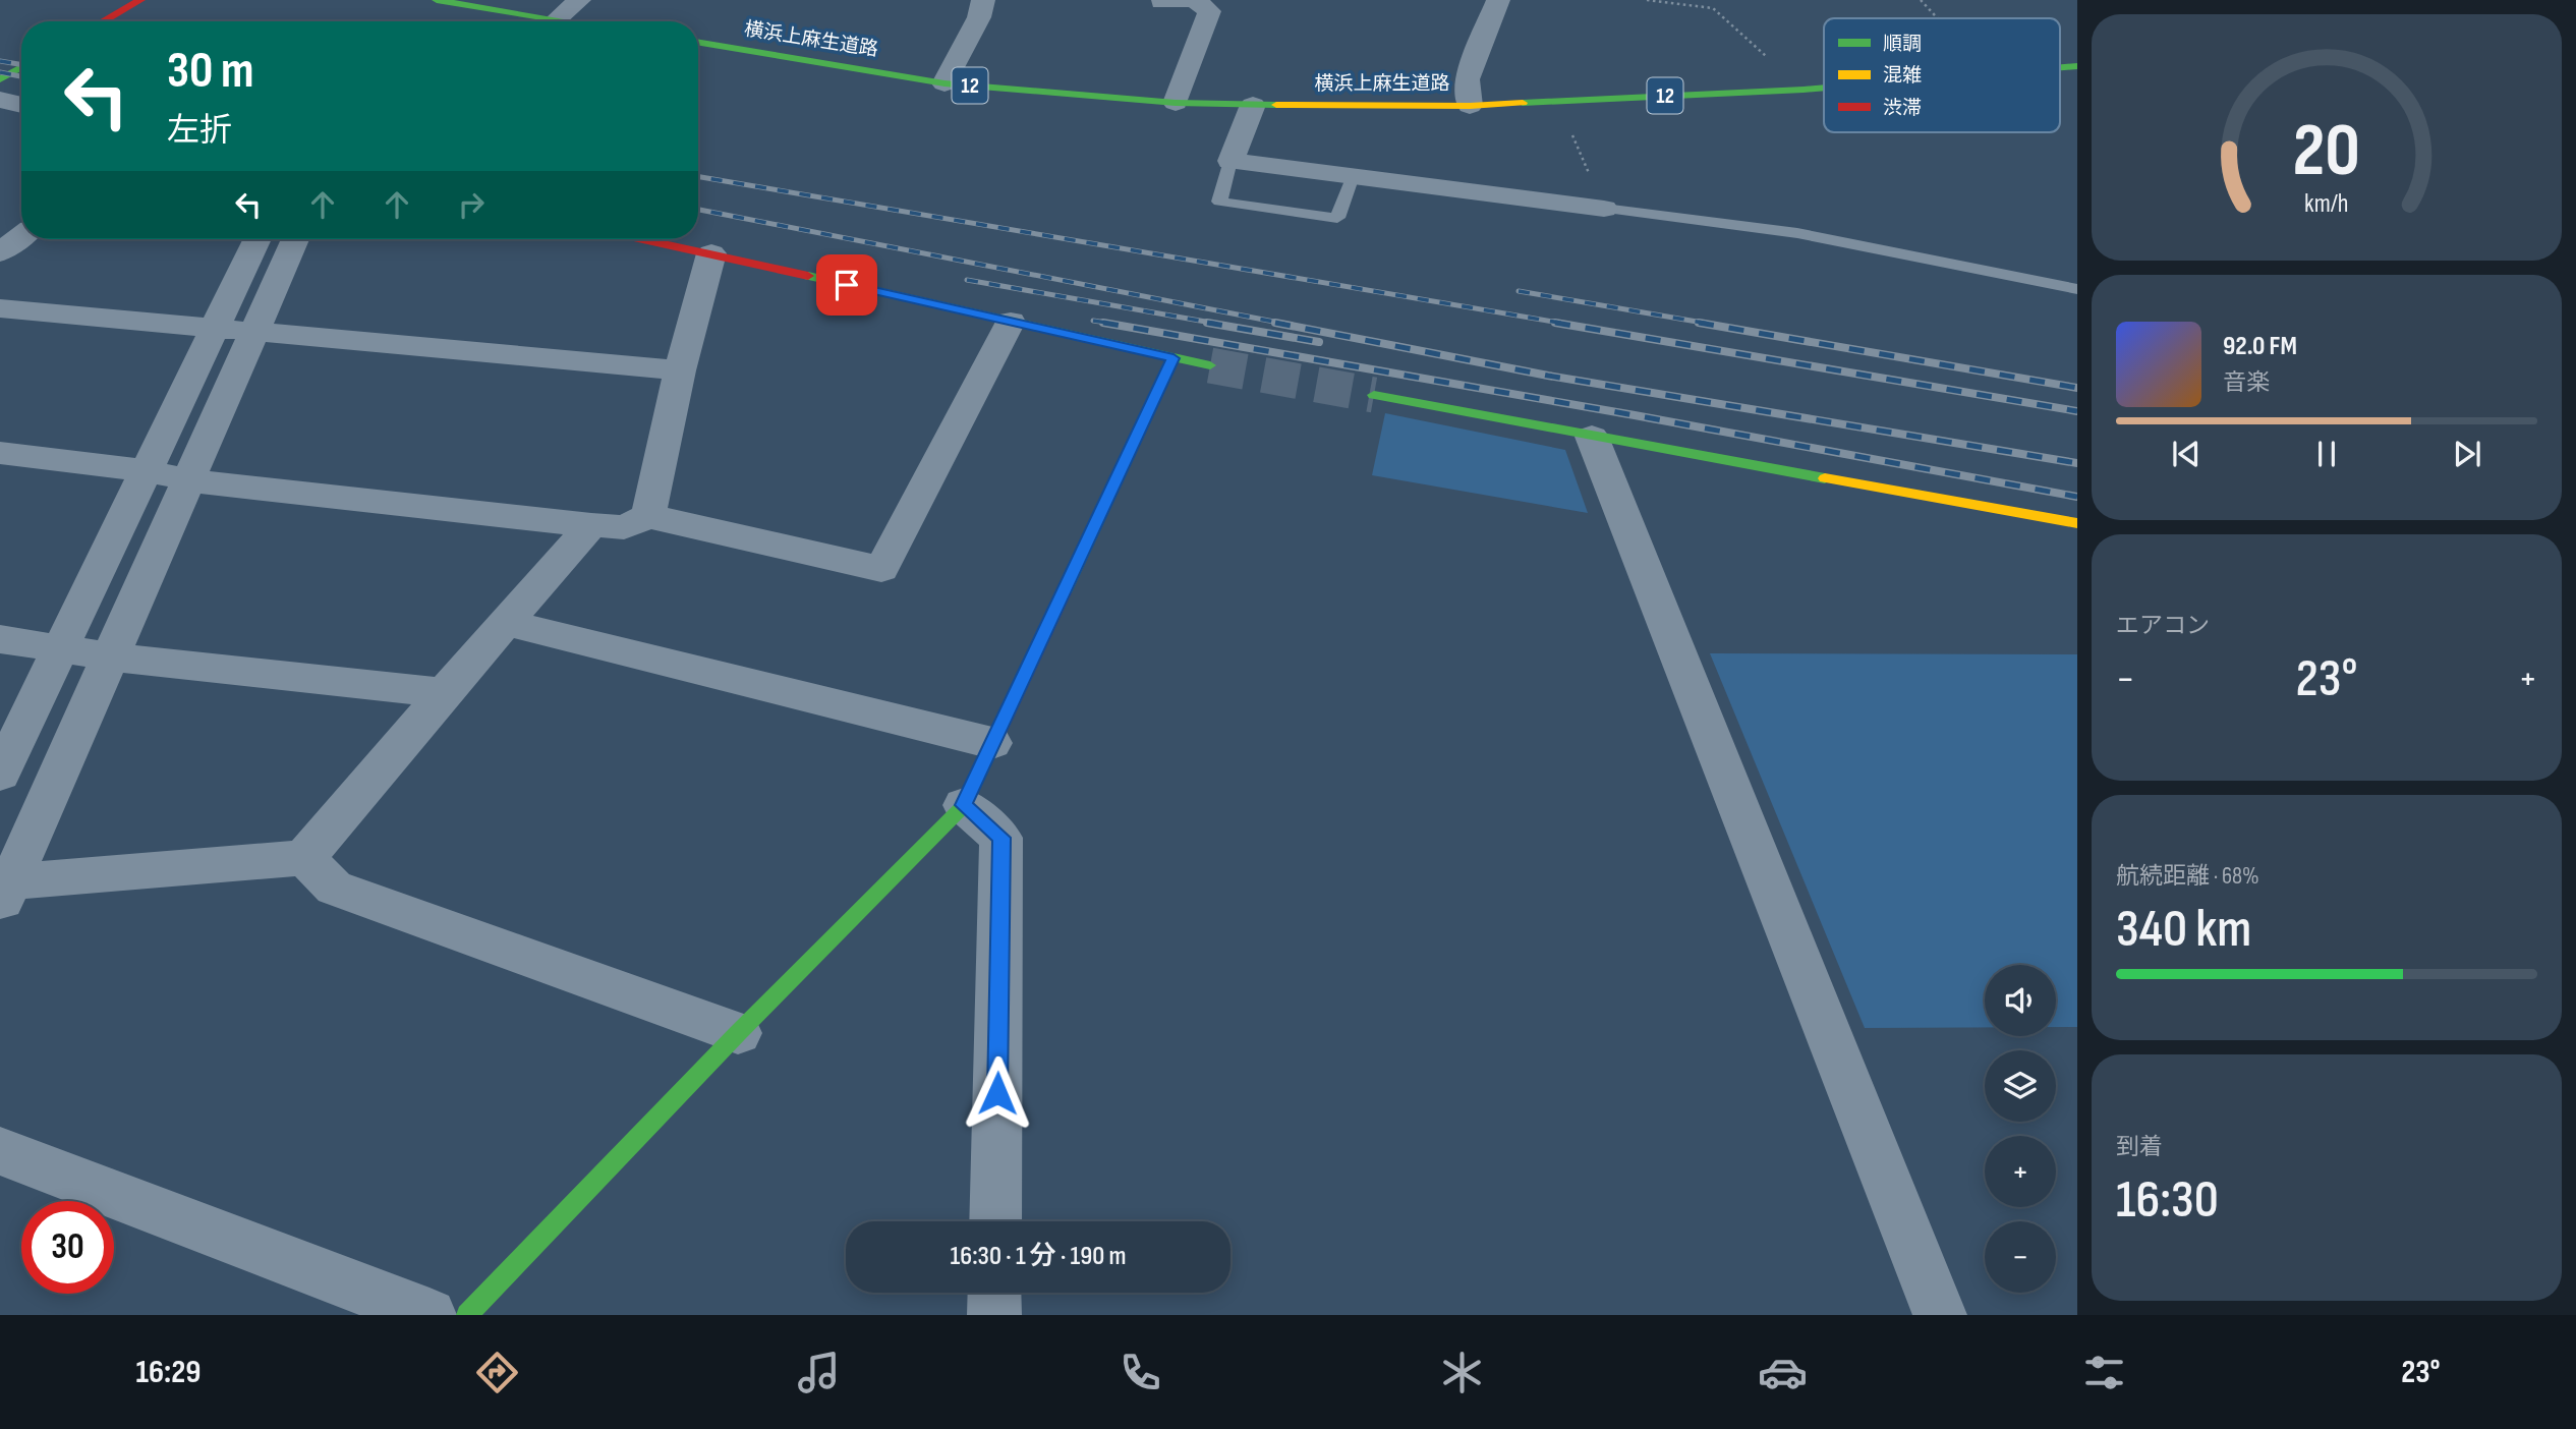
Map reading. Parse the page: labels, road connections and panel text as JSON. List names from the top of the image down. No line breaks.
{"streets":{"street":["横浜上麻生道路","12"]},"legend":["順調","混雑","渋滞"],"page":{"turn":["30 m","左折"],"song":["92.0 FM","音楽"],"tile":["エアコン",["航続距離 · 68%","340 km"],["到着","16:30"]],"heat":["−","23°","+"],"map_buttons":["+","−"],"limit":"30","trip":"16:30 · 1 分 · 190 m","tabs":["16:29","23°"],"gauge":["20","km/h"]}}
